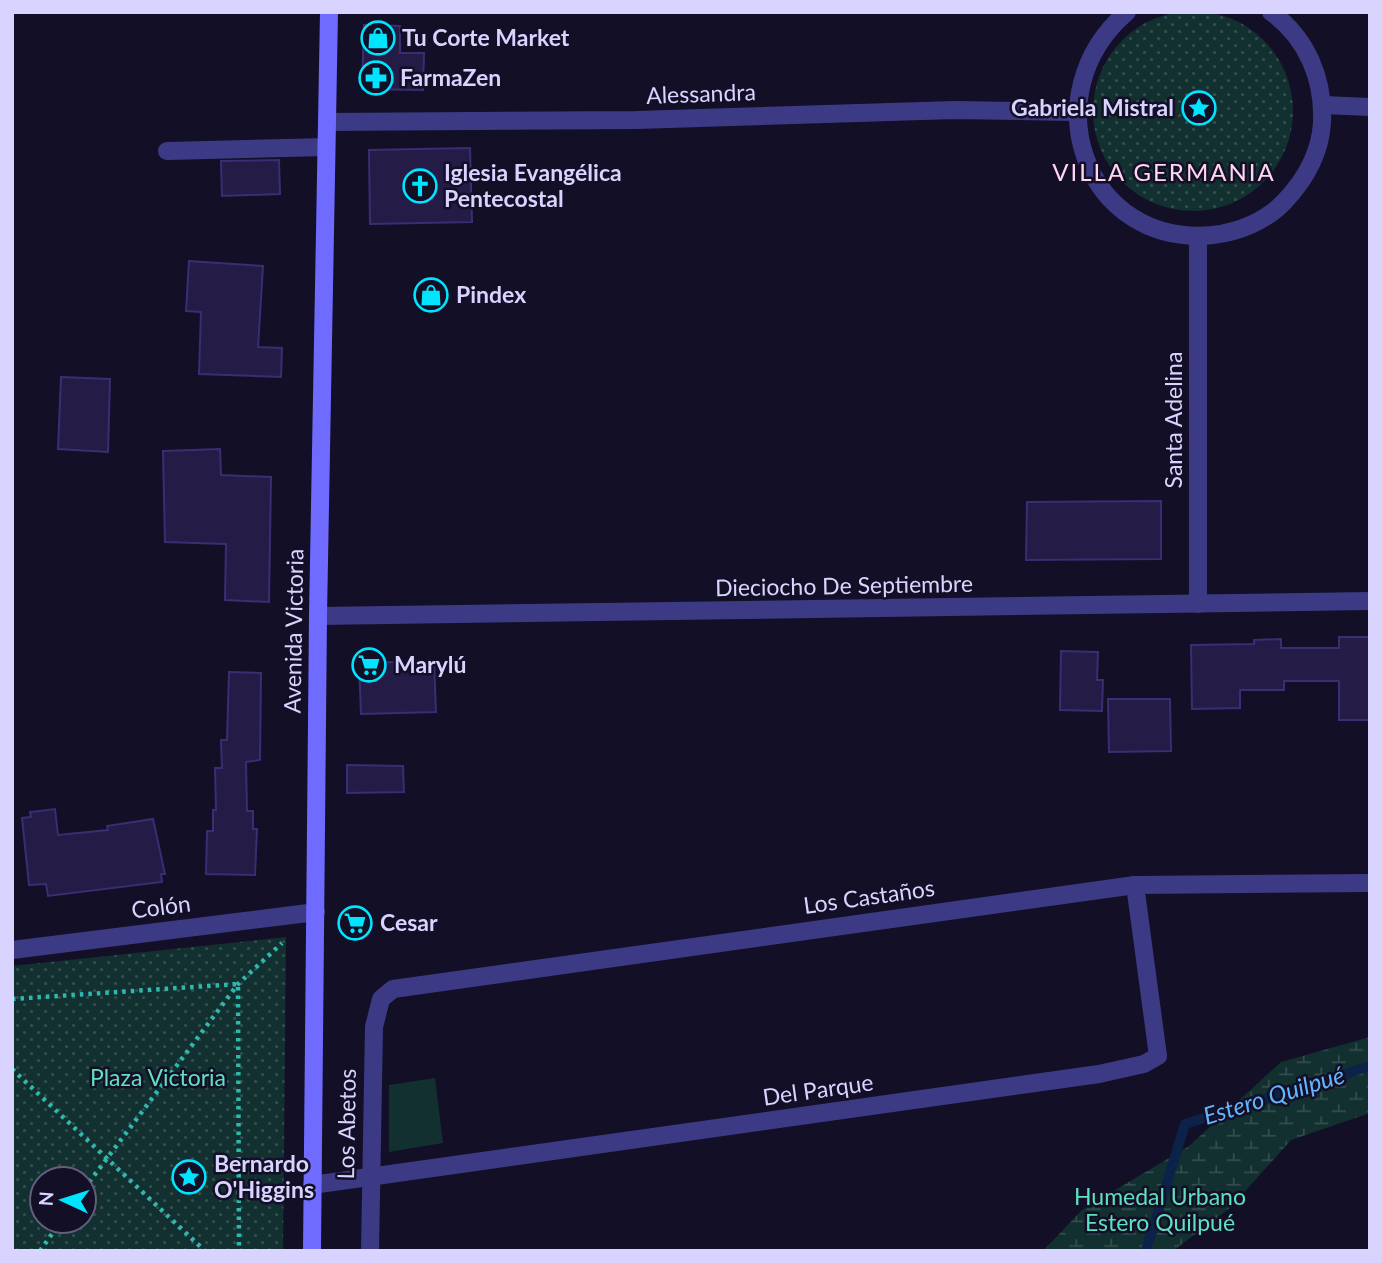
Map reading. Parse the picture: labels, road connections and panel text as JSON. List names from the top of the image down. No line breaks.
{"streets":{"street":["Alessandra","Santa Adelina","Dieciocho De Septiembre","Avenida Victoria","Los Castaños","Colón","Del Parque","Los Abetos"]},"crossings":[["Alessandra","Avenida Victoria"],["Santa Adelina","Dieciocho De Septiembre"],["Dieciocho De Septiembre","Avenida Victoria"],["Avenida Victoria","Colón"],["Avenida Victoria","Del Parque"],["Los Castaños","Del Parque"],["Los Castaños","Los Abetos"],["Del Parque","Los Abetos"]],"districts":["VILLA GERMANIA"],"water":["Estero Quilpué"],"parks":["Plaza Victoria","Humedal Urbano Estero Quilpué"],"places":{"shop":["Tu Corte Market","Pindex"],"pharmacy":["FarmaZen"],"place":["Gabriela Mistral","Bernardo O'Higgins"],"church":["Iglesia Evangélica Pentecostal"],"supermarket":["Marylú","Cesar"]},"north":"left"}
